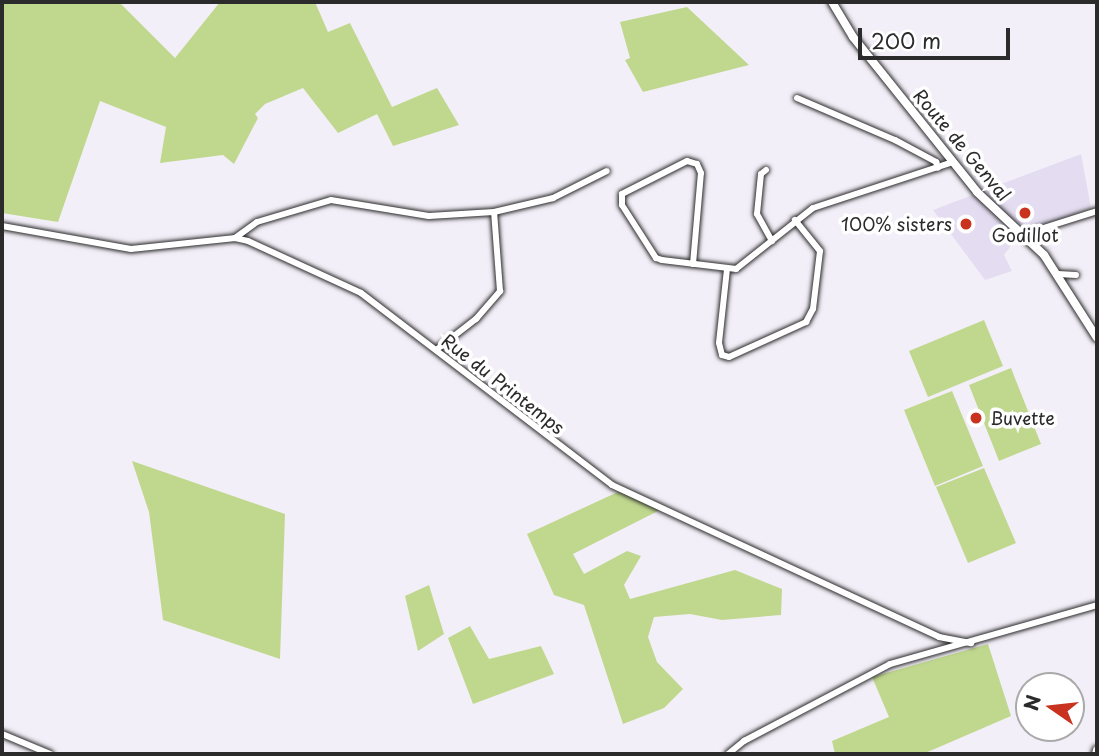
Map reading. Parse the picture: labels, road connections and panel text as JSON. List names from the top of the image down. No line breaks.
{"streets":{"main road":["Route de Genval"],"street":["Rue du Printemps"]},"places":["Godillot","100% sisters","Buvette"],"scale_bar":"200 m","north":"left"}
